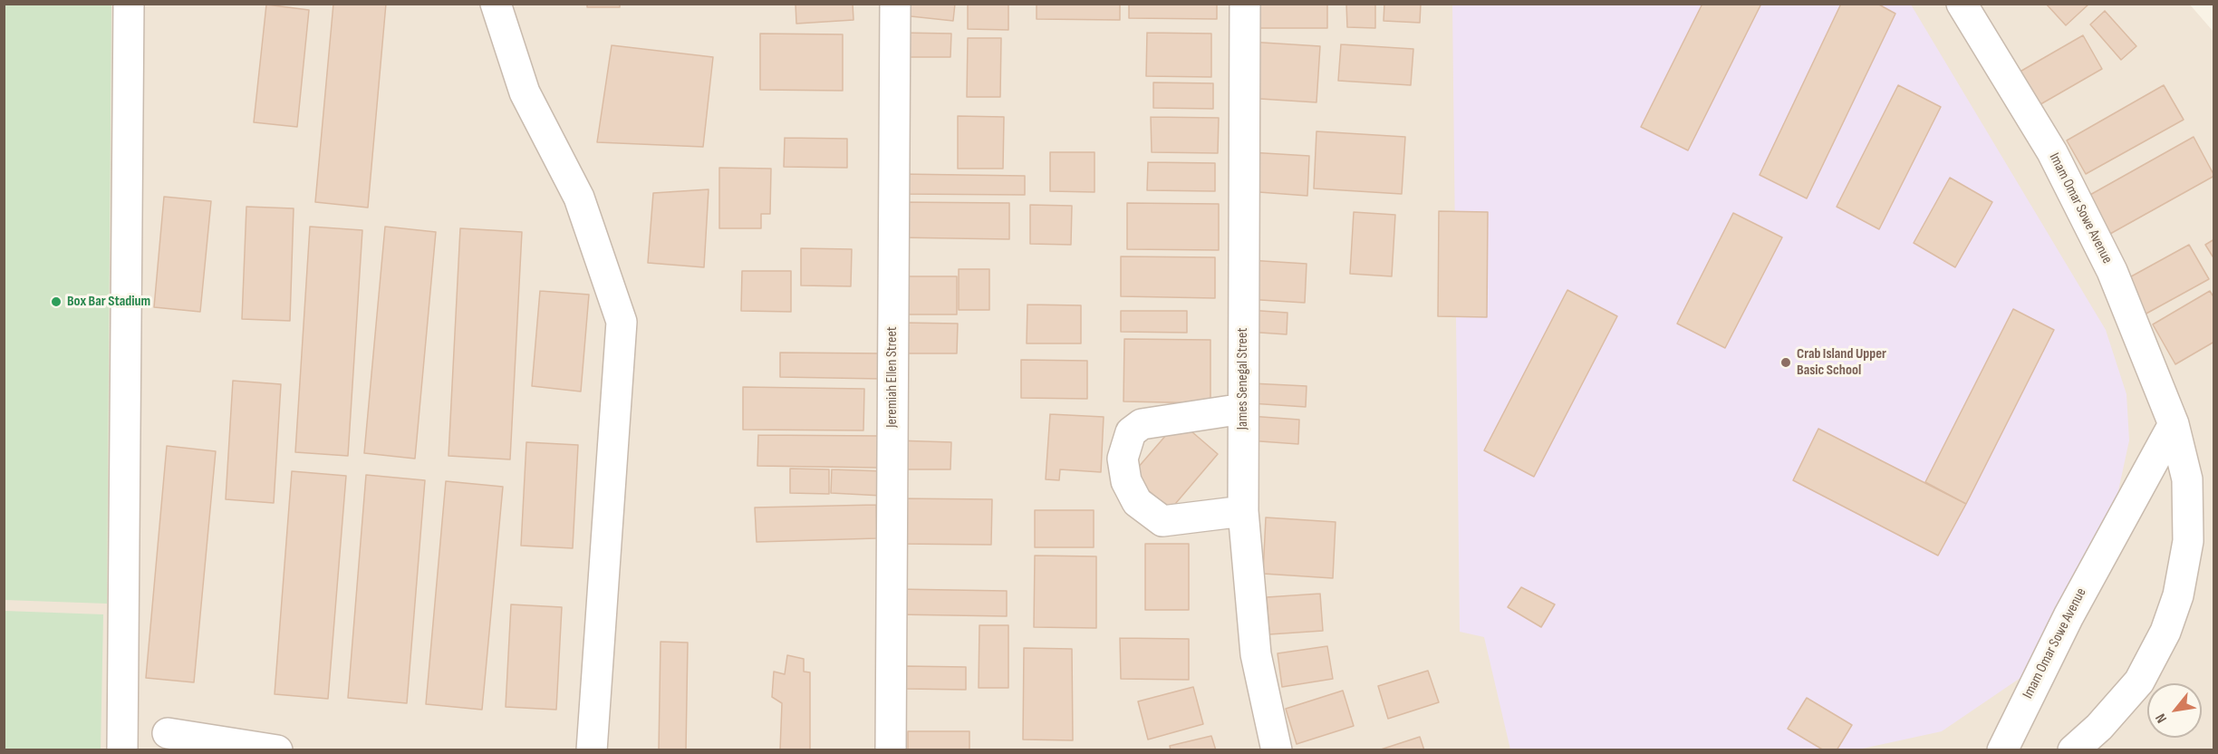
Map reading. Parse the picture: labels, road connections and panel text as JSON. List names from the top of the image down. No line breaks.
{"streets":{"street":["Imam Omar Sowe Avenue","Jeremiah Ellen Street","James Senegal Street"]},"places":["Box Bar Stadium","Crab Island Upper Basic School"],"north":"bottom left"}
